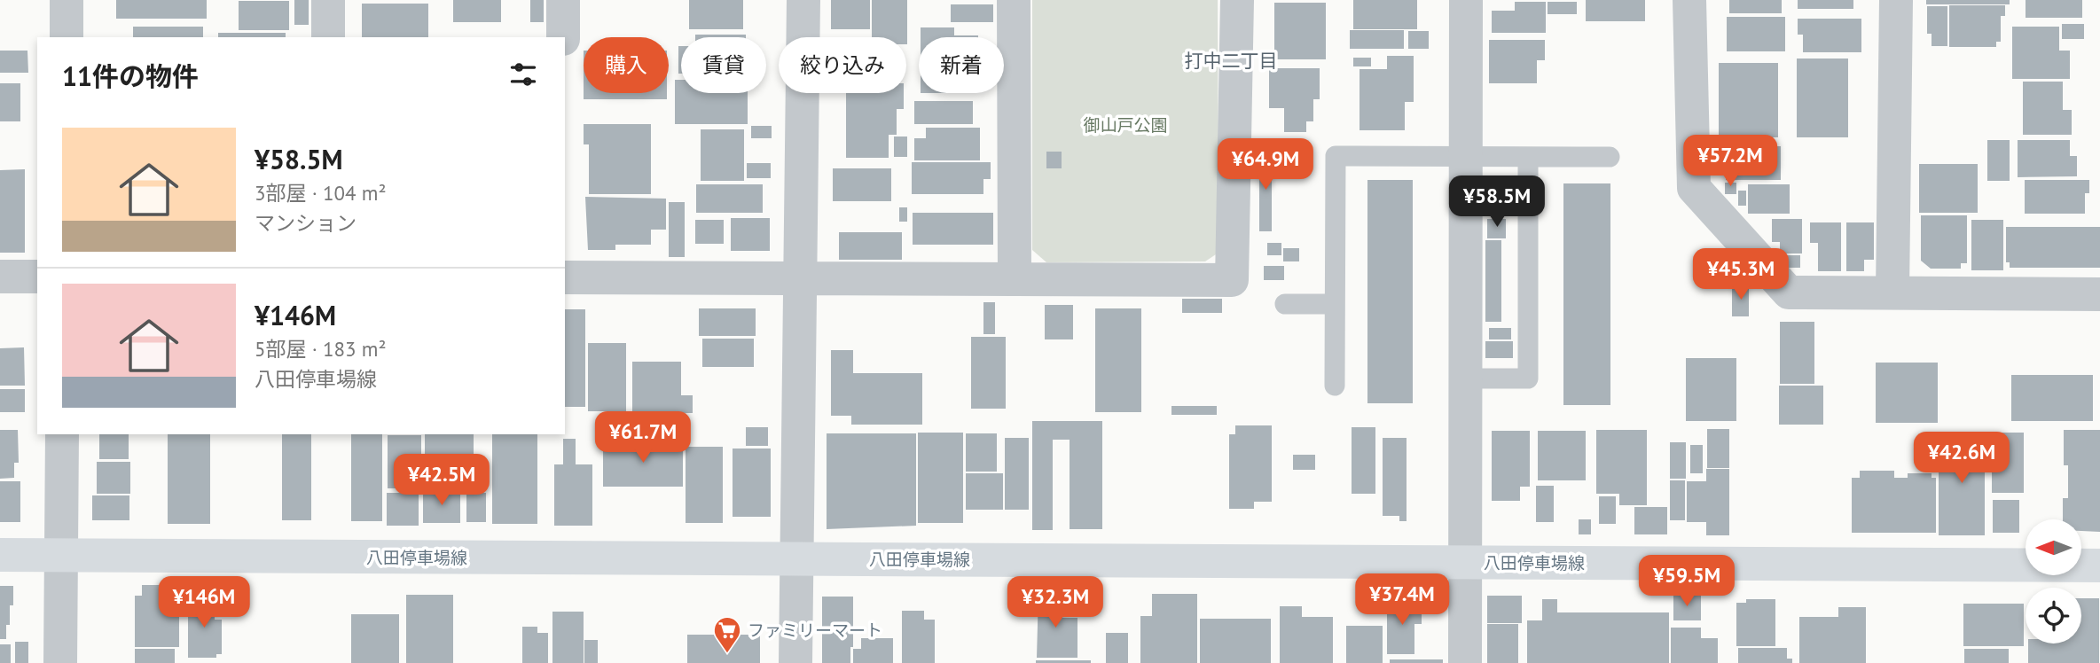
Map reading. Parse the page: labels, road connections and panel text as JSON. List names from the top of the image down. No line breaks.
{"streets":{"main road":["八田停車場線"]},"districts":["打中二丁目"],"parks":["御山戸公園"],"places":{"supermarket":["ファミリーマート"]},"north":"left","page":{"chip":["購入","賃貸","絞り込み","新着"],"heading":"11件の物件","list":[{"name":"¥58.5M","note":"3部屋 · 104 m² · マンション"},{"name":"¥146M","note":"5部屋 · 183 m² · 八田停車場線"}],"price":["¥57.2M","¥64.9M","¥58.5M","¥45.3M","¥61.7M","¥42.6M","¥42.5M","¥59.5M","¥37.4M","¥146M","¥32.3M"]}}
